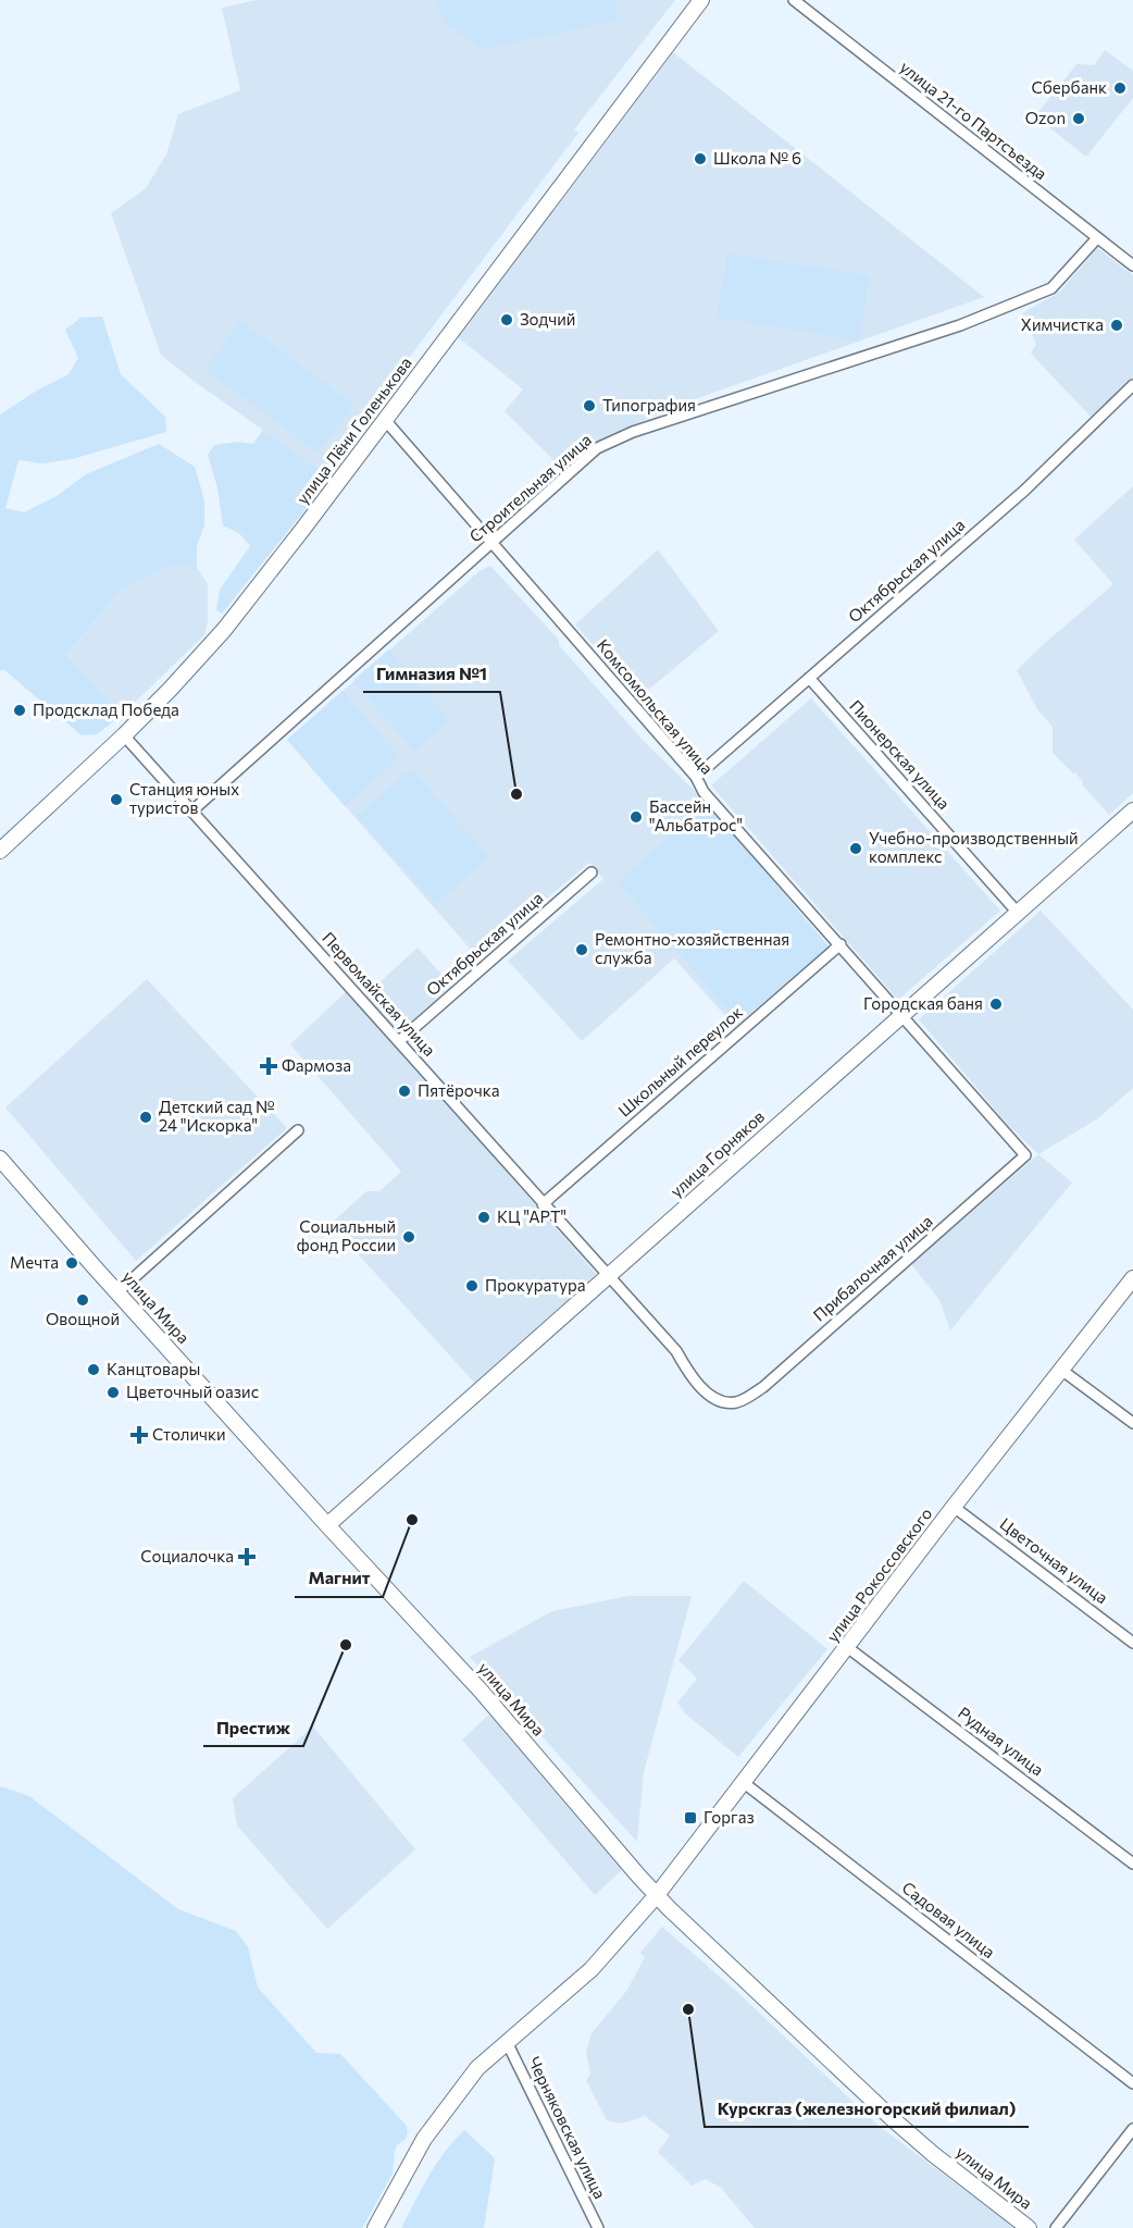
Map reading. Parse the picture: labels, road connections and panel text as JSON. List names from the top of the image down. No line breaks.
{"streets":{"street":["улица 21-го Партсъезда","улица Лёни Голенькова","Строительная улица","Октябрьская улица","Комсомольская улица","Пионерская улица","Первомайская улица","Школьный переулок","улица Горняков","Прибалочная улица","улица Мира","Цветочная улица","улица Рокоссовского","Рудная улица","Садовая улица","Черняковская улица"]},"crossings":[["улица 21-го Партсъезда","Строительная улица"],["улица Лёни Голенькова","Комсомольская улица"],["улица Лёни Голенькова","Первомайская улица"],["Строительная улица","Комсомольская улица"],["Строительная улица","Первомайская улица"],["Октябрьская улица","Комсомольская улица"],["Октябрьская улица","Пионерская улица"],["Октябрьская улица","Первомайская улица"],["Комсомольская улица","Школьный переулок"],["Комсомольская улица","улица Горняков"],["Комсомольская улица","Прибалочная улица"],["Пионерская улица","улица Горняков"],["Первомайская улица","Школьный переулок"],["Первомайская улица","улица Горняков"],["Первомайская улица","Прибалочная улица"],["улица Горняков","Прибалочная улица"],["улица Горняков","улица Мира"],["улица Мира","улица Рокоссовского"],["Цветочная улица","улица Рокоссовского"],["улица Рокоссовского","Рудная улица"],["улица Рокоссовского","Садовая улица"],["улица Рокоссовского","Черняковская улица"]],"places":{"other":["Сбербанк","Ozon","Школа № 6","Зодчий","Химчистка","Типография","Продсклад Победа","Гимназия №1","Станция юных туристов","Бассейн \"Альбатрос\"","Учебно-производственный комплекс","Ремонтно-хозяйственная служба","Городская баня","Пятёрочка","Детский сад № 24 \"Искорка\"","КЦ \"АРТ\"","Социальный фонд России","Мечта","Прокуратура","Овощной","Канцтовары","Цветочный оазис","Магнит","Престиж","Курскгаз (железногорский филиал)"],"health":["Фармоза","Столички","Социалочка"],"transit":["Горгаз"]}}
